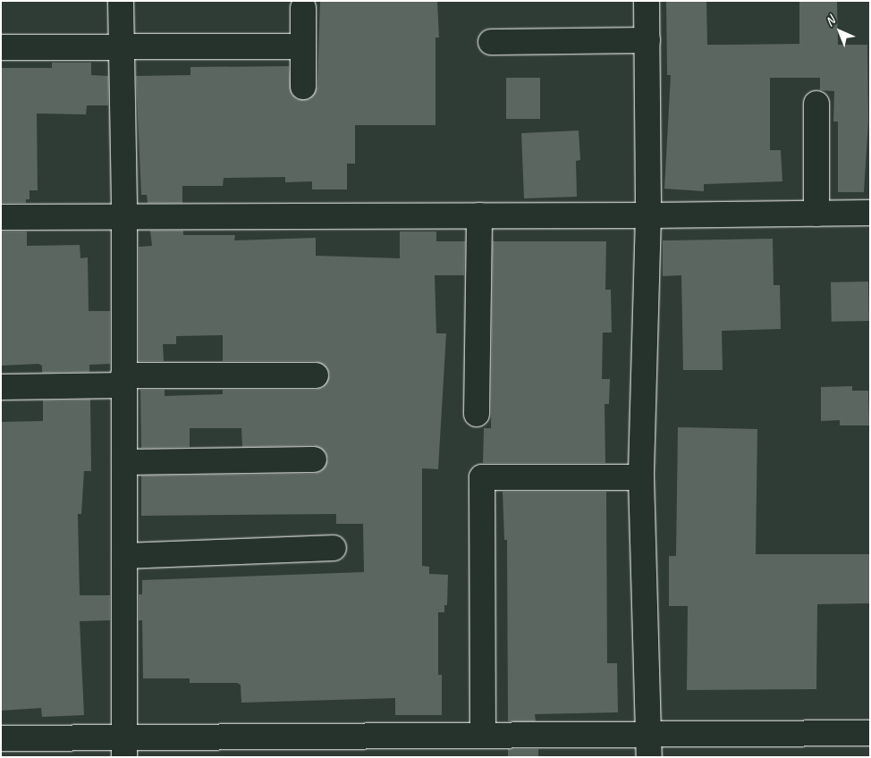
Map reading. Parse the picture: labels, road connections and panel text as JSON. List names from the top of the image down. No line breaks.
{"north":"top left"}
